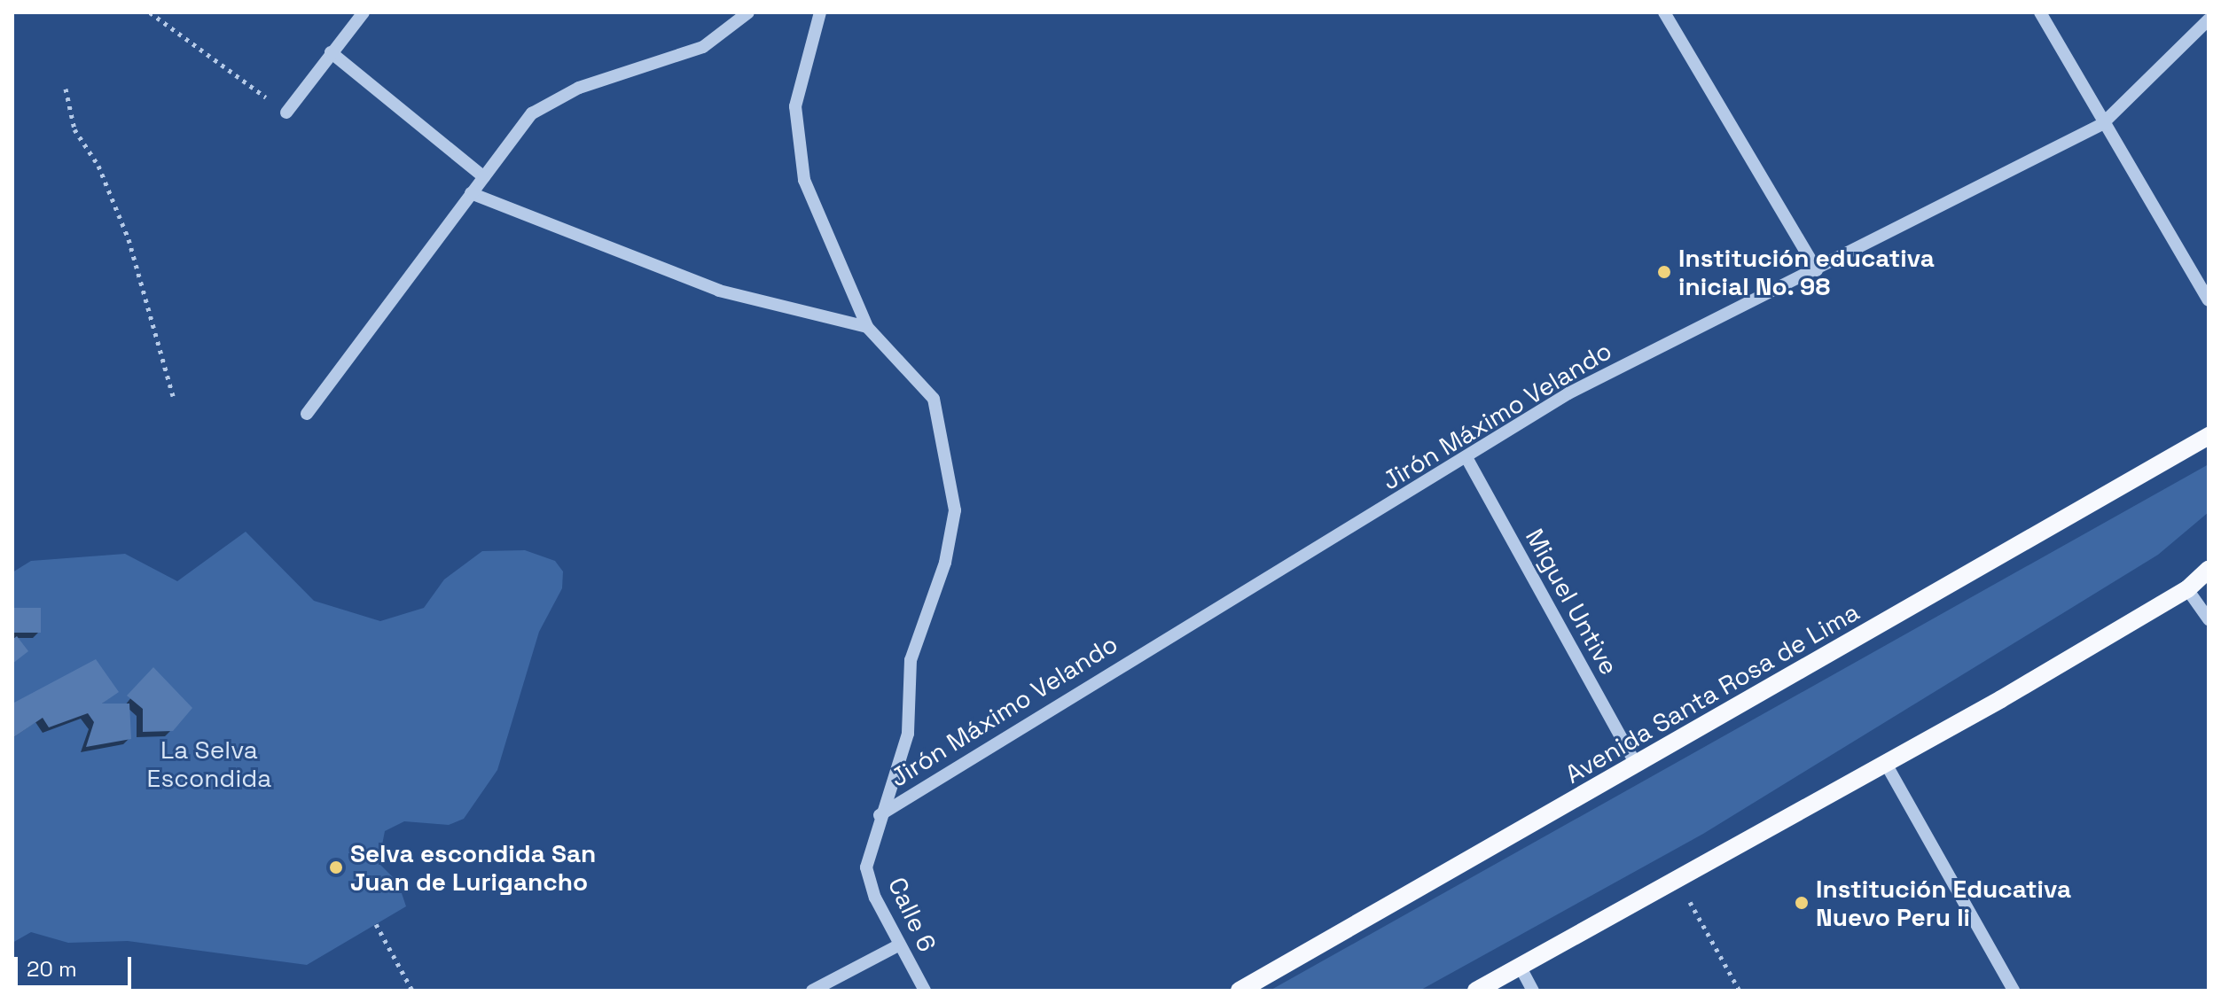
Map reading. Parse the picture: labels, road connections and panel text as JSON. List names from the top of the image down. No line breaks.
{"streets":{"main road":["Avenida Santa Rosa de Lima"],"street":["Jirón Máximo Velando","Miguel Untive","Calle 6"]},"crossings":[["Jirón Máximo Velando","Miguel Untive"],["Jirón Máximo Velando","Calle 6"],["Miguel Untive","Avenida Santa Rosa de Lima"]],"parks":["La Selva Escondida"],"places":["Institución educativa inicial No. 98","Selva escondida San Juan de Lurigancho","Institución Educativa Nuevo Peru Ii"],"scale_bar":"20 m"}
